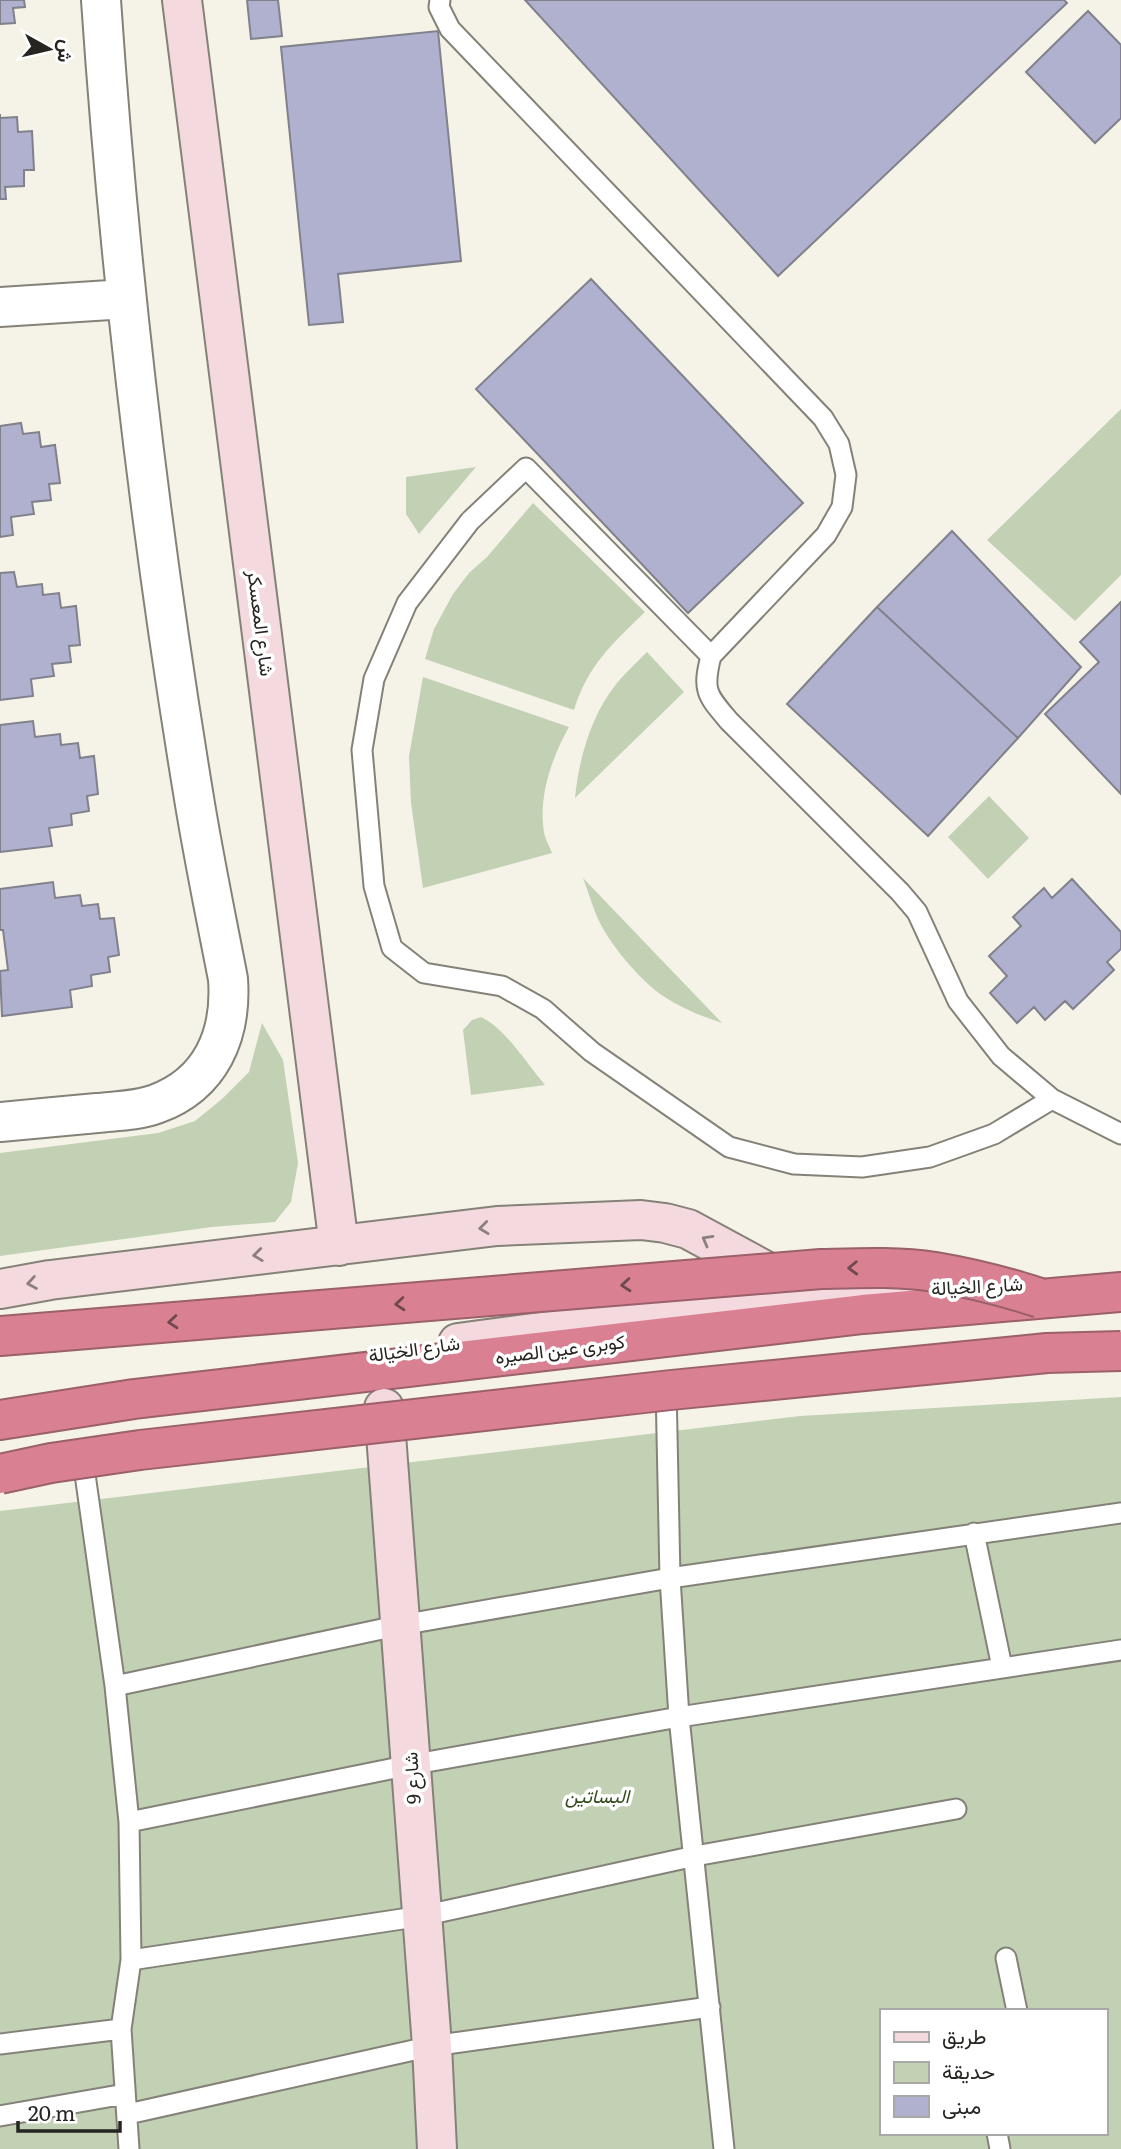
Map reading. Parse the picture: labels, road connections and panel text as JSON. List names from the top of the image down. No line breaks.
{"streets":{"highway":["كوبرى عين الصيره"],"street":["شارع المعسكر","شارع الخيالة","شارع 9"]},"parks":["البساتين"],"legend":["طريق","حديقة","مبنى"],"scale_bar":"20 m","north":"right"}
